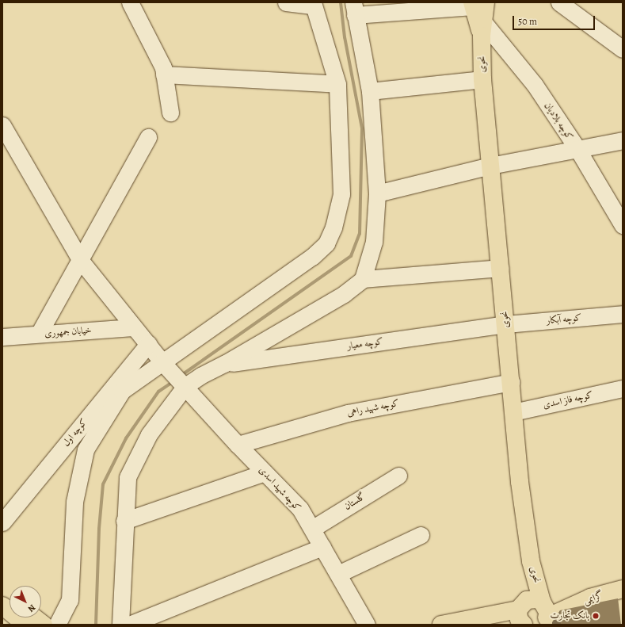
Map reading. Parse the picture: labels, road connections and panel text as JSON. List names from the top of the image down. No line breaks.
{"streets":{"main road":["نحوی","گرایمی"],"street":["کوچه بلادیان","کوچه آبکار","خیابان جمهوری","کوچه معیار","کوچه فاز اسدی","کوچه شهید راهی","کوچه اول","کوچه شهید اسدی","گلستان"]},"crossings":[["نحوی","کوچه بلادیان"],["نحوی","کوچه آبکار"],["نحوی","کوچه معیار"],["نحوی","کوچه فاز اسدی"],["نحوی","کوچه شهید راهی"],["نحوی","گرایمی"],["کوچه آبکار","کوچه معیار"],["خیابان جمهوری","کوچه شهید اسدی"],["کوچه شهید راهی","کوچه شهید اسدی"],["کوچه اول","کوچه شهید اسدی"],["کوچه شهید اسدی","گلستان"]],"places":["بانک تجارت"],"scale_bar":"50 m","north":"bottom right"}
